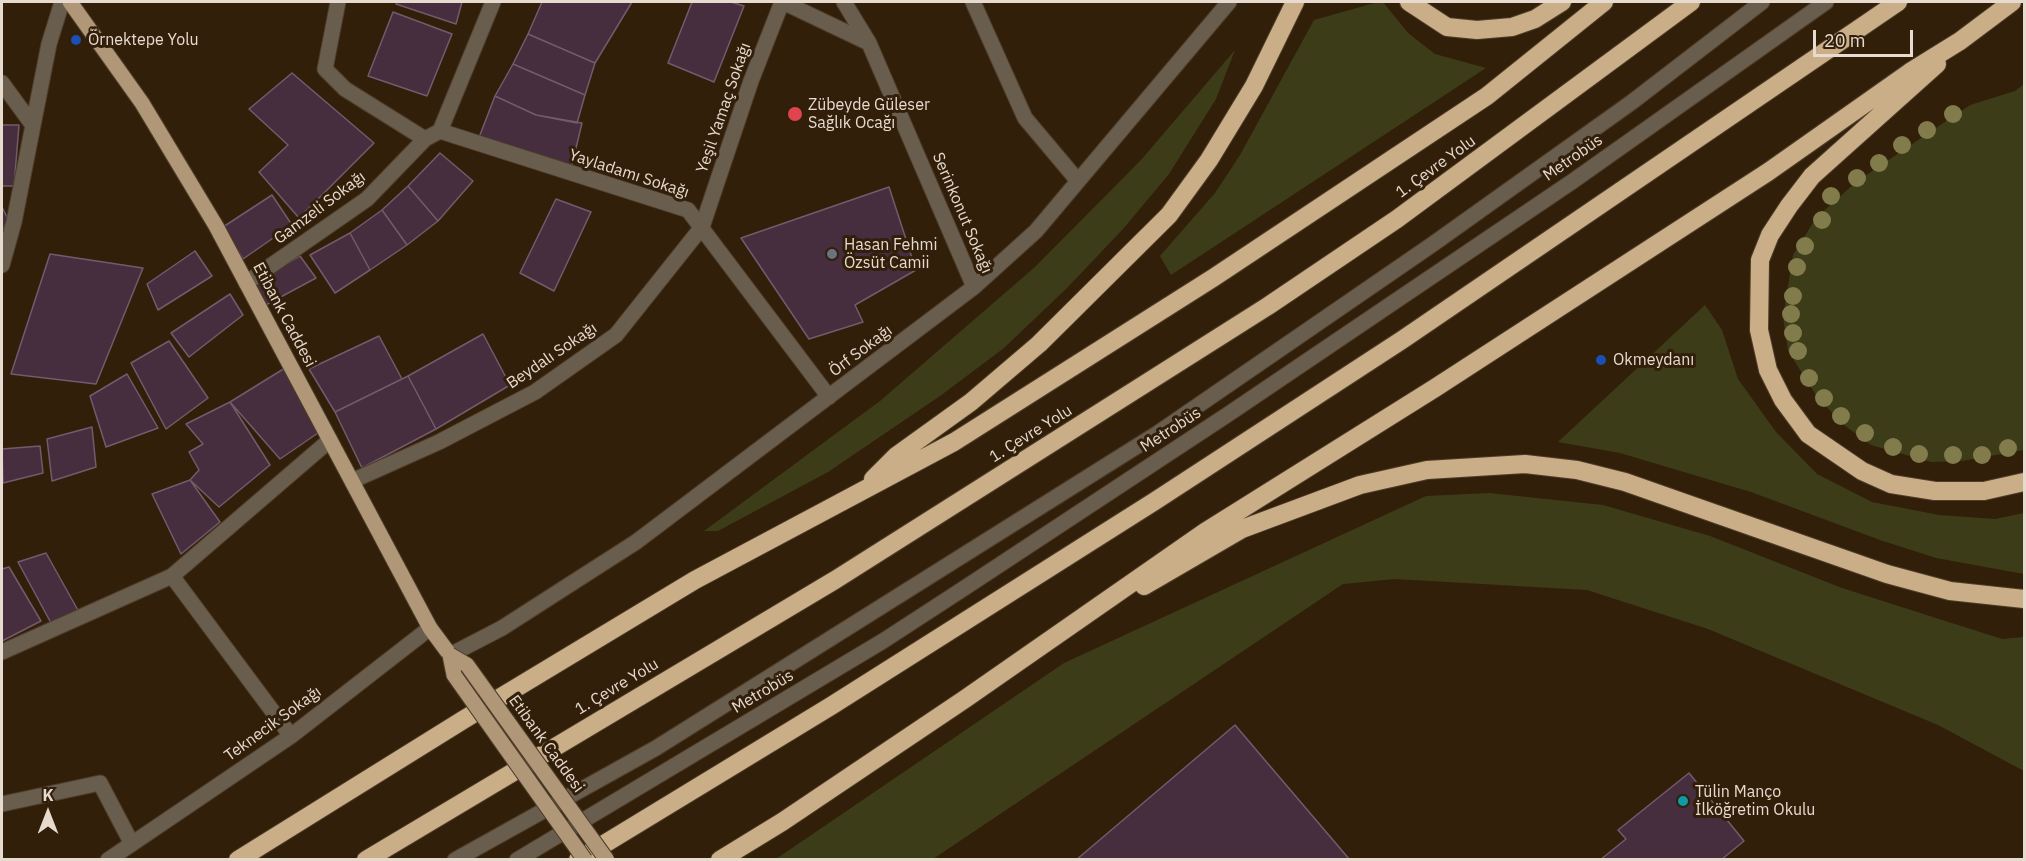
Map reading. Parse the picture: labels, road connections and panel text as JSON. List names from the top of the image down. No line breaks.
{"streets":{"highway":["1. Çevre Yolu"],"main road":["Etibank Caddesi"],"street":["Yeşil Yamaç Sokağı","Metrobüs","Yayladamı Sokağı","Gamzeli Sokağı","Serinkonut Sokağı","Örf Sokağı","Beydalı Sokağı","Teknecik Sokağı"]},"crossings":[["Yeşil Yamaç Sokağı","Yayladamı Sokağı"],["Yeşil Yamaç Sokağı","Beydalı Sokağı"],["Yayladamı Sokağı","Gamzeli Sokağı"],["Yayladamı Sokağı","Örf Sokağı"],["Yayladamı Sokağı","Beydalı Sokağı"],["Gamzeli Sokağı","Etibank Caddesi"],["Serinkonut Sokağı","Örf Sokağı"],["Etibank Caddesi","Örf Sokağı"],["Etibank Caddesi","Beydalı Sokağı"],["Etibank Caddesi","Teknecik Sokağı"]],"places":["Örnektepe Yolu","Zübeyde Güleser Sağlık Ocağı","Hasan Fehmi Özsüt Camii","Okmeydanı","Tülin Manço İlköğretim Okulu"],"scale_bar":"20 m","north":"top"}
